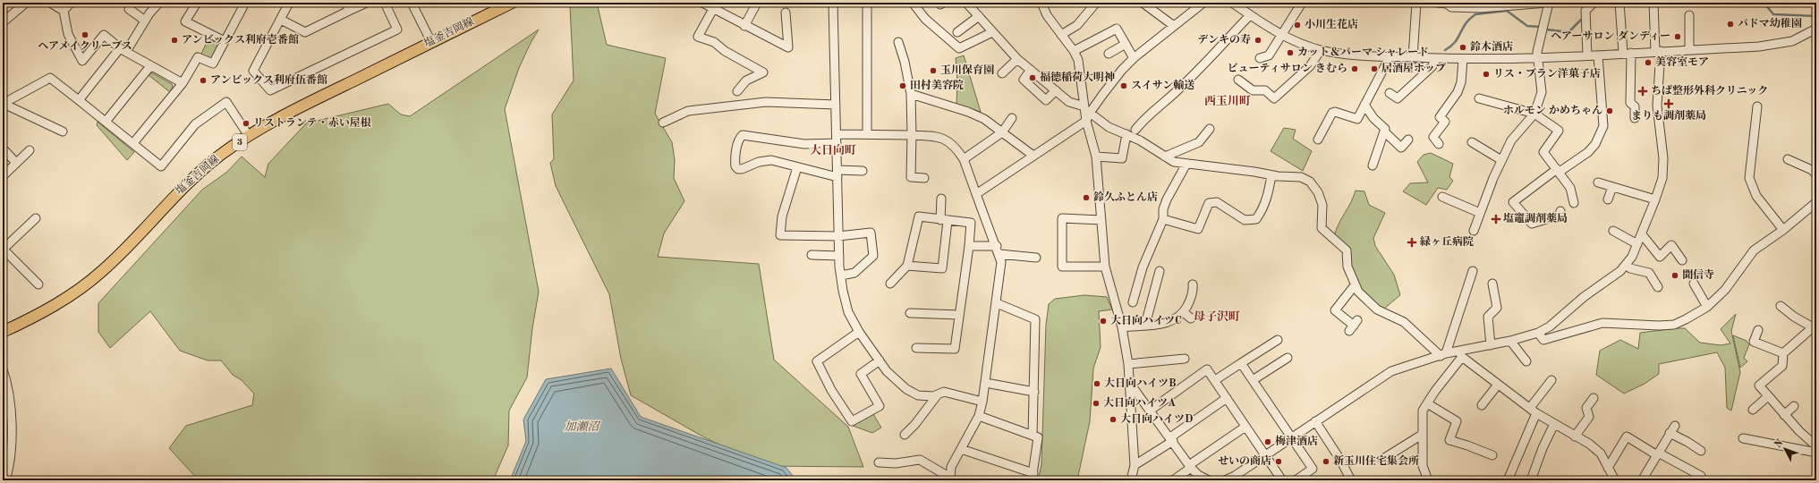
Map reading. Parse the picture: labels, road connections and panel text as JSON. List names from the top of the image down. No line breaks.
{"streets":{"main road":["塩釜吉岡線","3"]},"districts":["西玉川町","大日向町","母子沢町"],"water":["加瀬沼"],"places":{"other":["パドマ幼稚園","小川生花店","ヘアメイクリーブス","ヘアーサロン ダンディー","アンビックス利府壱番館","デンキの寿","鈴木酒店","カット＆パーマ シャレード","美容室モア","ビューティサロン きむら","居酒屋ホップ","玉川保育園","リス・ブラン洋菓子店","福徳稲荷大明神","アンビックス利府伍番館","田村美容院","スイサン輸送","ホルモン かめちゃん","リストランテ・赤い屋根","鈴久ふとん店","聞信寺","大日向ハイツC","大日向ハイツB","大日向ハイツA","大日向ハイツD","梅津酒店","せいの商店","新玉川住宅集会所"],"health":["ちば整形外科クリニック","まりも調剤薬局","塩竈調剤薬局","緑ヶ丘病院"]},"north":"top left"}
